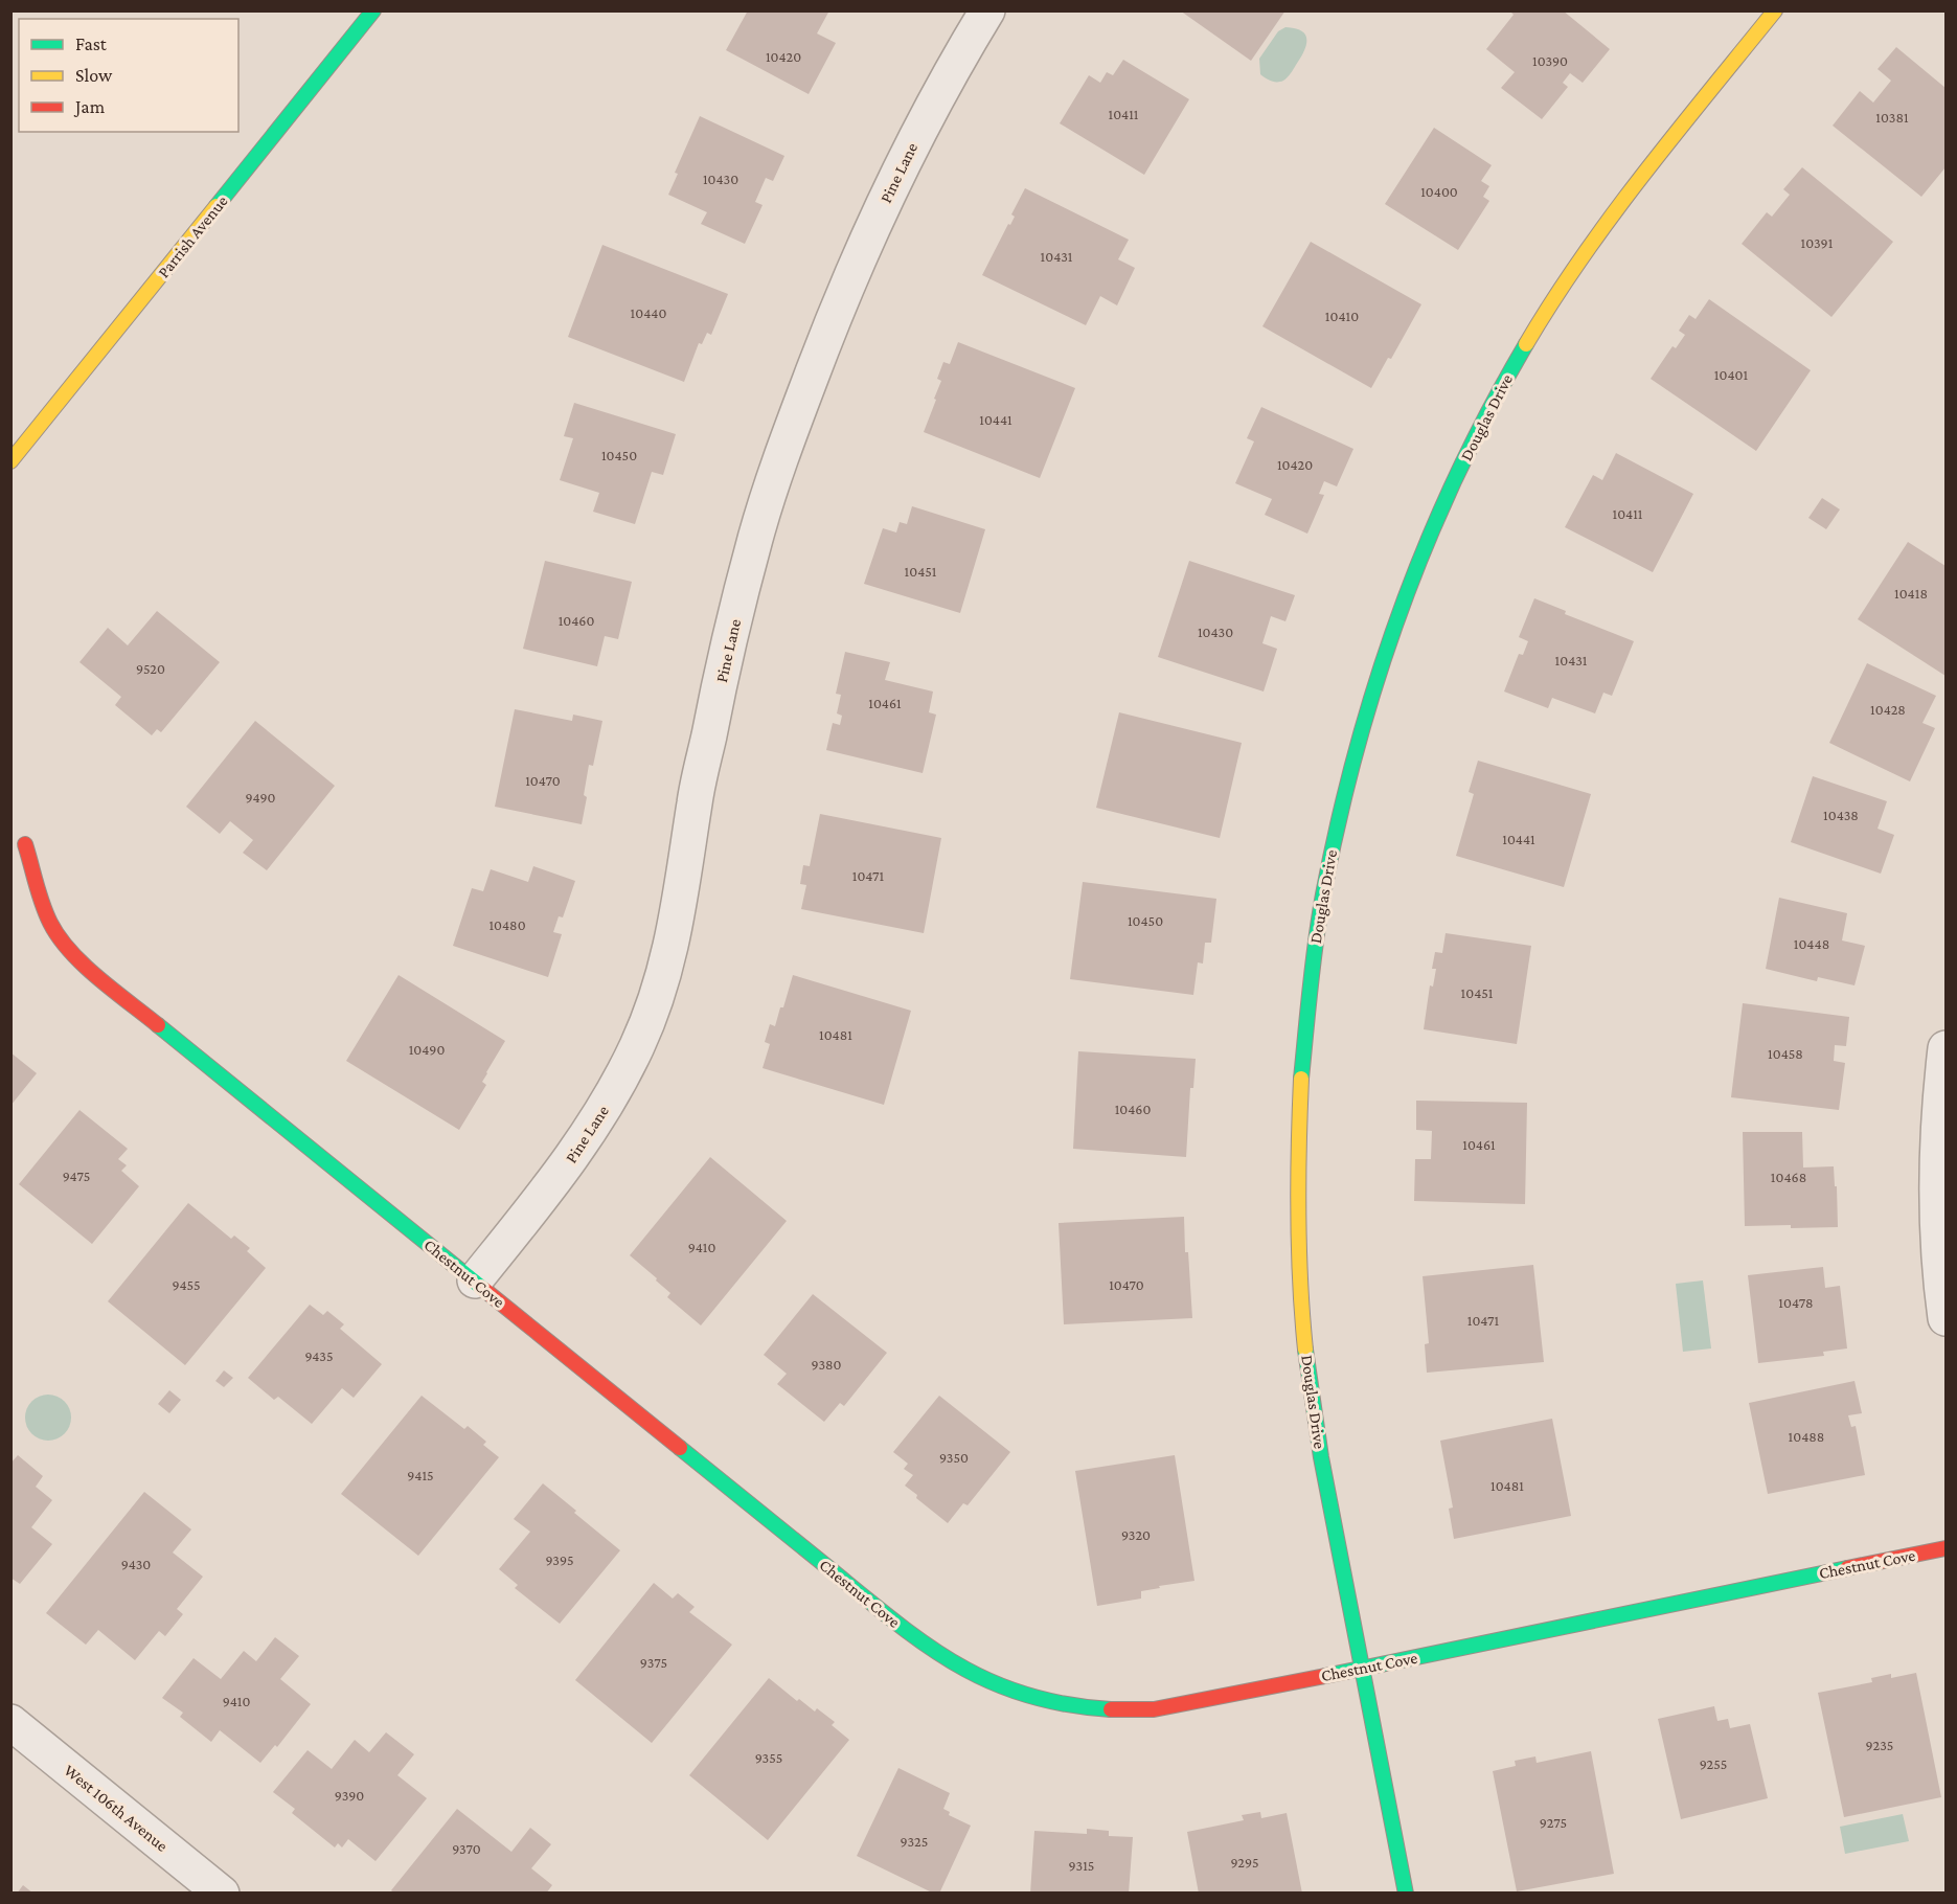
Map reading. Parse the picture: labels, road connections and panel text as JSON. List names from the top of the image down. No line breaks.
{"streets":{"street":["Pine Lane","Parrish Avenue","Douglas Drive","Chestnut Cove","West 106th Avenue"]},"crossings":[["Pine Lane","Chestnut Cove"],["Douglas Drive","Chestnut Cove"]],"house_numbers":["10420","10390","10411","10381","10430","10400","10391","10431","10440","10410","10401","10441","10450","10420","10411","10451","10418","10460","10430","10431","9520","10461","10428","10470","9490","10438","10441","10471","10450","10480","10448","10451","10481","10490","10458","10460","10461","9475","10468","9410","9455","10470","10478","10471","9435","9380","10488","9350","9415","10481","9320","9395","9430","9375","9410","9235","9355","9255","9390","9275","9325","9370","9295","9315"],"legend":["Fast","Slow","Jam"]}
